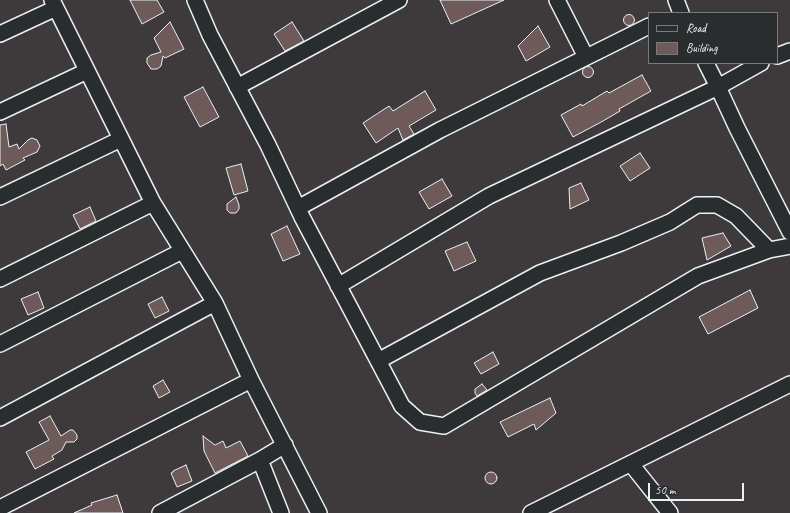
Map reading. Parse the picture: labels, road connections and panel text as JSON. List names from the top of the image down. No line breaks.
{"legend":["Road","Building"],"scale_bar":"50 m"}
